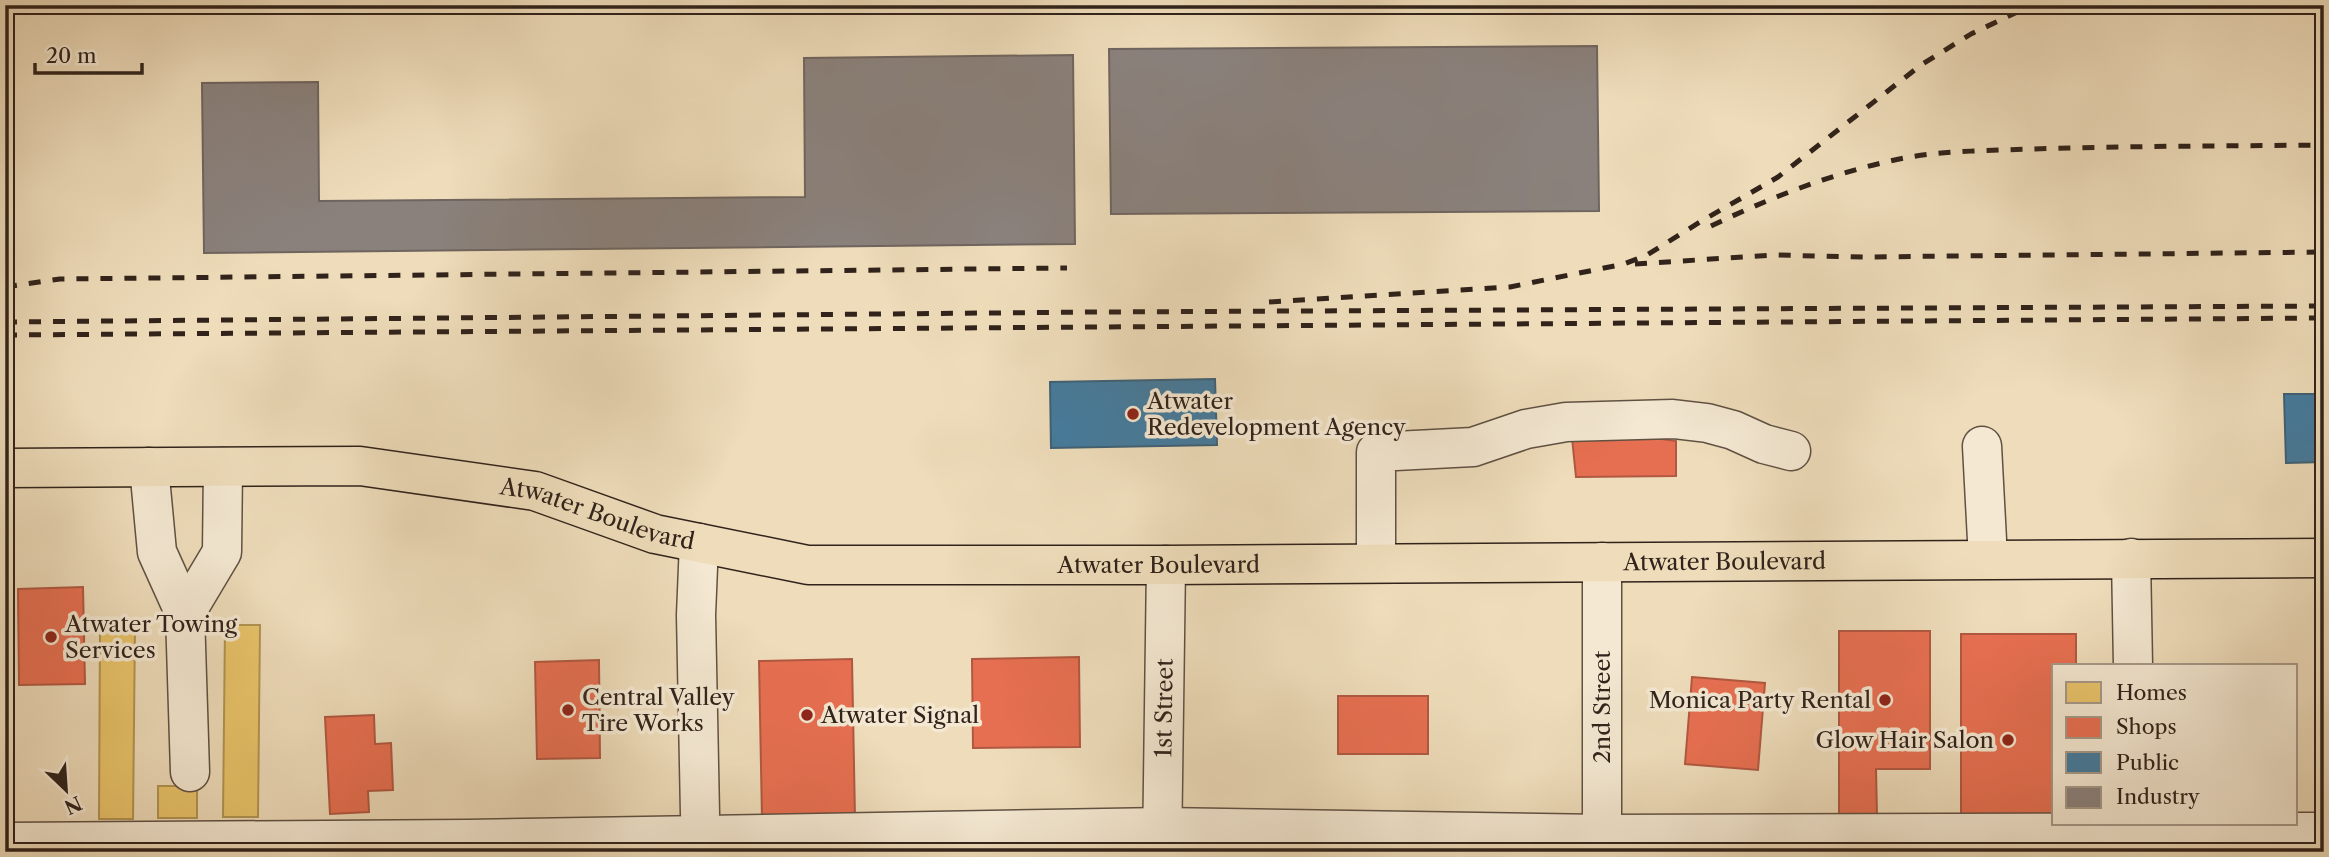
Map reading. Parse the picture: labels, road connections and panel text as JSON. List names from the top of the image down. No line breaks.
{"streets":{"main road":["Atwater Boulevard"],"street":["2nd Street","1st Street"]},"crossings":[["Atwater Boulevard","2nd Street"],["Atwater Boulevard","1st Street"]],"places":["Atwater Redevelopment Agency","Atwater Towing Services","Monica Party Rental","Central Valley Tire Works","Atwater Signal","Glow Hair Salon"],"legend":["Homes","Shops","Public","Industry"],"scale_bar":"20 m","north":"bottom right"}
